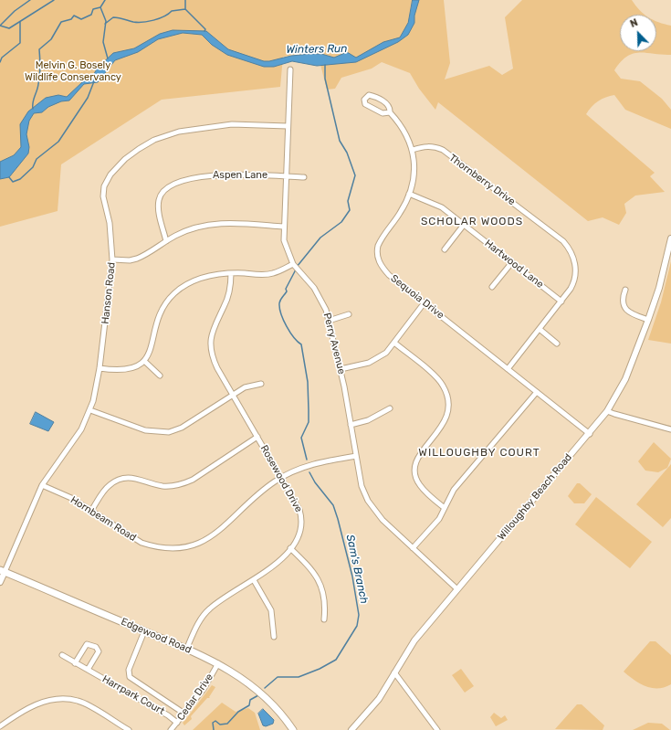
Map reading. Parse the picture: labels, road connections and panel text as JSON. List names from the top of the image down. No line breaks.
{"streets":{"main road":["Edgewood Road"],"street":["Aspen Lane","Thornberry Drive","Hartwood Lane","Hanson Road","Sequoia Drive","Perry Avenue","Rosewood Drive","Willoughby Beach Road","Hornbeam Road","Harrpark Court","Cedar Drive"]},"crossings":[["Aspen Lane","Perry Avenue"],["Thornberry Drive","Hartwood Lane"],["Thornberry Drive","Sequoia Drive"],["Hartwood Lane","Sequoia Drive"],["Hanson Road","Perry Avenue"],["Hanson Road","Hornbeam Road"],["Hanson Road","Edgewood Road"],["Sequoia Drive","Willoughby Beach Road"],["Perry Avenue","Willoughby Beach Road"],["Perry Avenue","Hornbeam Road"],["Rosewood Drive","Hornbeam Road"],["Rosewood Drive","Edgewood Road"],["Edgewood Road","Cedar Drive"],["Harrpark Court","Cedar Drive"]],"districts":["SCHOLAR WOODS","WILLOUGHBY COURT"],"water":["Winters Run","Sam's Branch"],"parks":["Melvin G. Bosely Wildlife Conservancy"],"north":"top left"}
